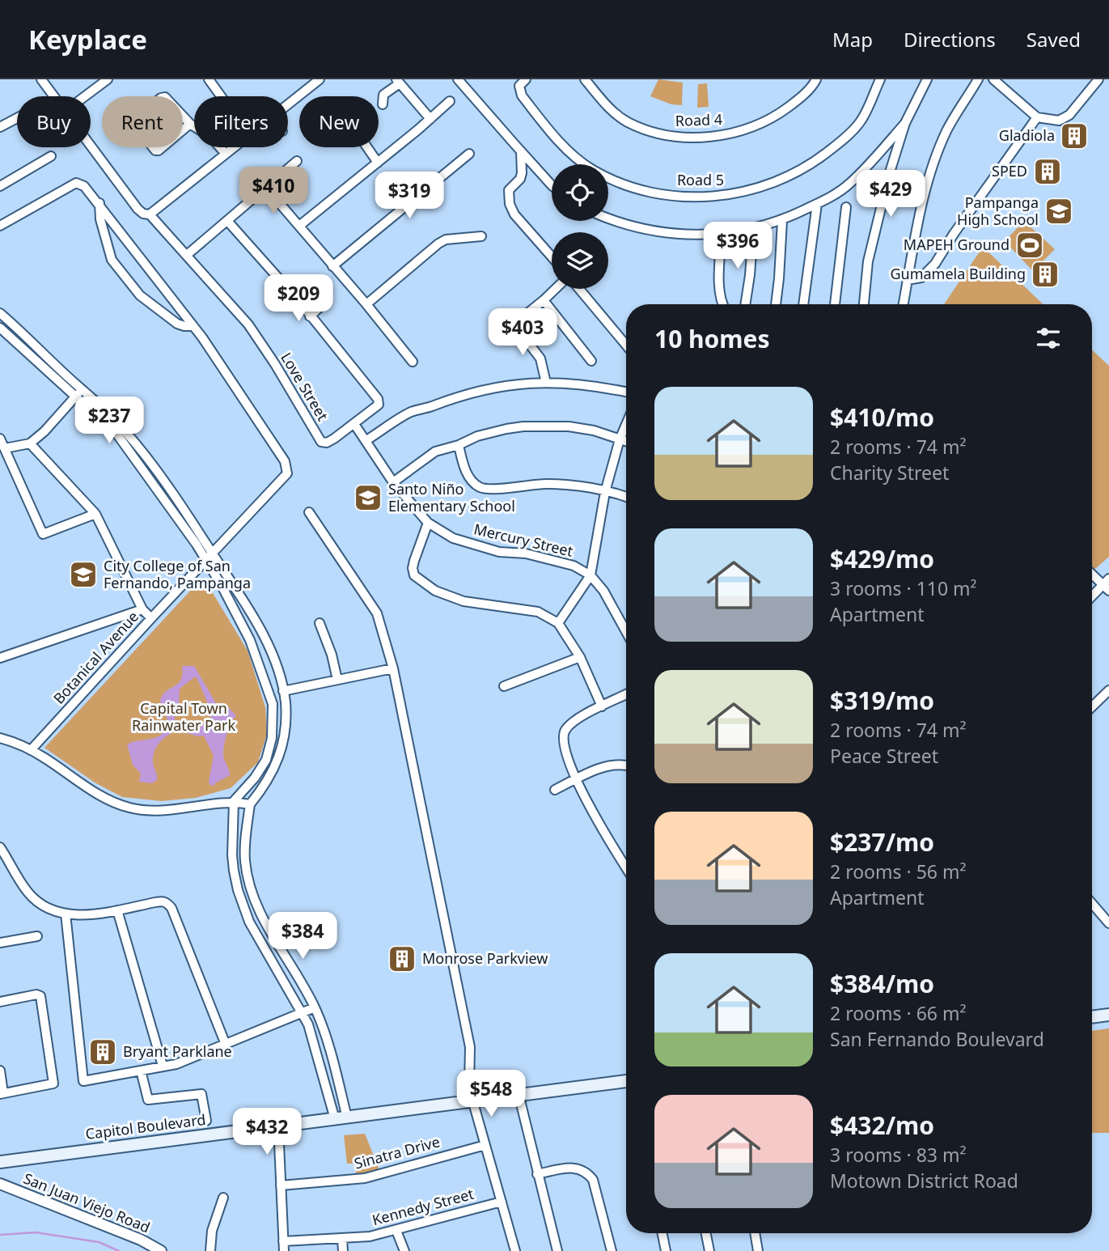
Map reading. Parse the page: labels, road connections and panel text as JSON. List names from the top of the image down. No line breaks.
{"streets":{"main road":["Capitol Boulevard"],"street":["Road 4","Road 5","Love Street","Mercury Street","Botanical Avenue","Sinatra Drive","San Juan Viejo Road","Kennedy Street"]},"crossings":[["Love Street","Mercury Street"]],"parks":["Capital Town Rainwater Park"],"places":{"building":["Gladiola","SPED","Gumamela Building","Monrose Parkview","Bryant Parklane"],"school or university":["Pampanga High School","Santo Niño Elementary School","City College of San Fernando, Pampanga"],"sports":["MAPEH Ground"]},"page":{"header":"Keyplace","nav":["Map","Directions","Saved"],"chip":["Buy","Rent","Filters","New"],"price":["$410","$429","$319","$396","$209","$403","$237","$384","$548","$432"],"heading":"10 homes","list":[{"name":"$410/mo","note":"2 rooms · 74 m² · Charity Street"},{"name":"$429/mo","note":"3 rooms · 110 m² · Apartment"},{"name":"$319/mo","note":"2 rooms · 74 m² · Peace Street"},{"name":"$237/mo","note":"2 rooms · 56 m² · Apartment"},{"name":"$384/mo","note":"2 rooms · 66 m² · San Fernando Boulevard"},{"name":"$432/mo","note":"3 rooms · 83 m² · Motown District Road"}]}}
